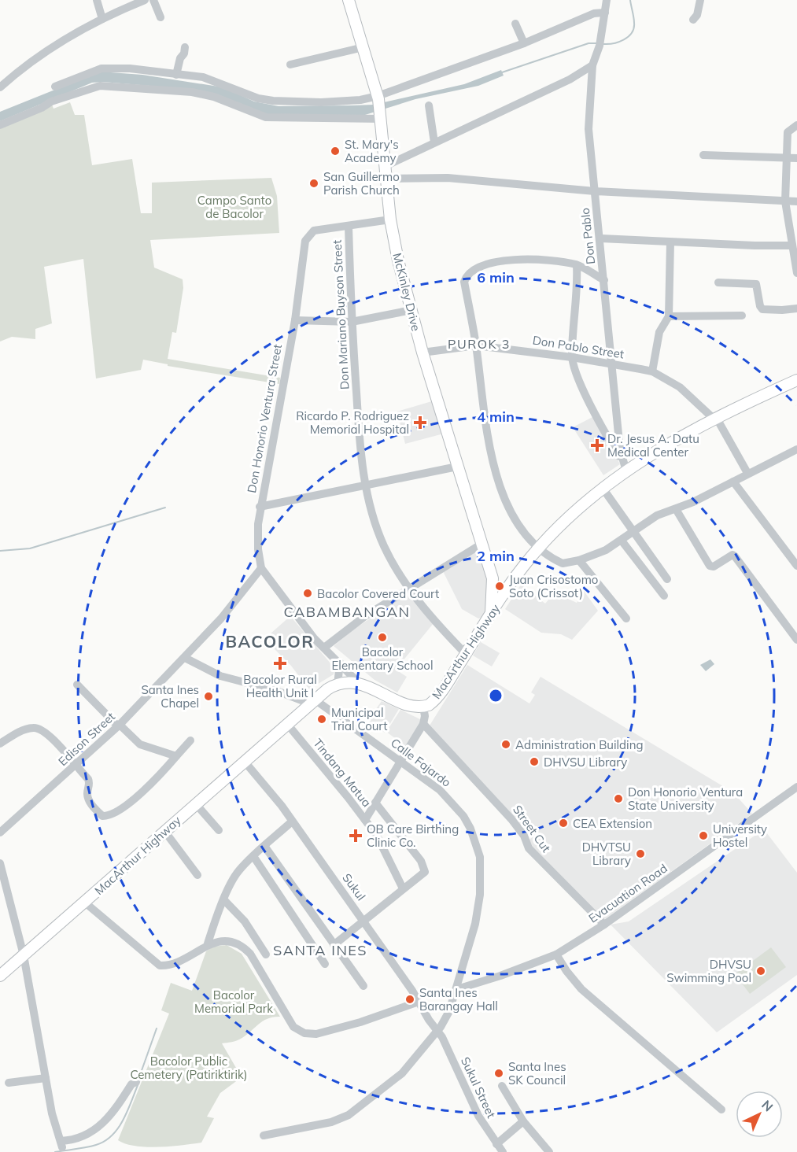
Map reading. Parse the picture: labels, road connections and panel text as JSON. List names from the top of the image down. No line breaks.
{"streets":{"main road":["McKinley Drive","MacArthur Highway"],"street":["Don Pablo","Don Mariano Buyson Street","Don Pablo Street","Don Honorio Ventura Street","Edison Street","Calle Fajardo","Tindang Matua","Street Cut","Sukul","Evacuation Road","Sukul Street"]},"crossings":[["Don Pablo","Don Pablo Street"],["Don Pablo","MacArthur Highway"],["McKinley Drive","Don Pablo Street"],["McKinley Drive","Don Honorio Ventura Street"],["McKinley Drive","MacArthur Highway"],["Don Mariano Buyson Street","Don Honorio Ventura Street"],["Don Mariano Buyson Street","MacArthur Highway"],["Don Pablo Street","MacArthur Highway"],["Don Honorio Ventura Street","Edison Street"],["MacArthur Highway","Calle Fajardo"],["MacArthur Highway","Tindang Matua"],["MacArthur Highway","Sukul"],["Calle Fajardo","Sukul"],["Calle Fajardo","Evacuation Road"],["Calle Fajardo","Sukul Street"],["Street Cut","Evacuation Road"],["Sukul","Sukul Street"]],"districts":["PUROK 3","CABAMBANGAN","BACOLOR","SANTA INES"],"parks":["Campo Santo de Bacolor","Bacolor Memorial Park","Bacolor Public Cemetery (Patiriktirik)"],"places":{"other":["St. Mary's Academy","San Guillermo Parish Church","Juan Crisostomo Soto (Crissot)","Bacolor Covered Court","Bacolor Elementary School","Santa Ines Chapel","Municipal Trial Court","Administration Building","DHVSU Library","Don Honorio Ventura State University","CEA Extension","University Hostel","DHVTSU Library","DHVSU Swimming Pool","Santa Ines Barangay Hall","Santa Ines SK Council"],"health":["Ricardo P. Rodriguez Memorial Hospital","Dr. Jesus A. Datu Medical Center","Bacolor Rural Health Unit I","OB Care Birthing Clinic Co."]},"north":"top right","rings":["6 min","4 min","2 min"]}
